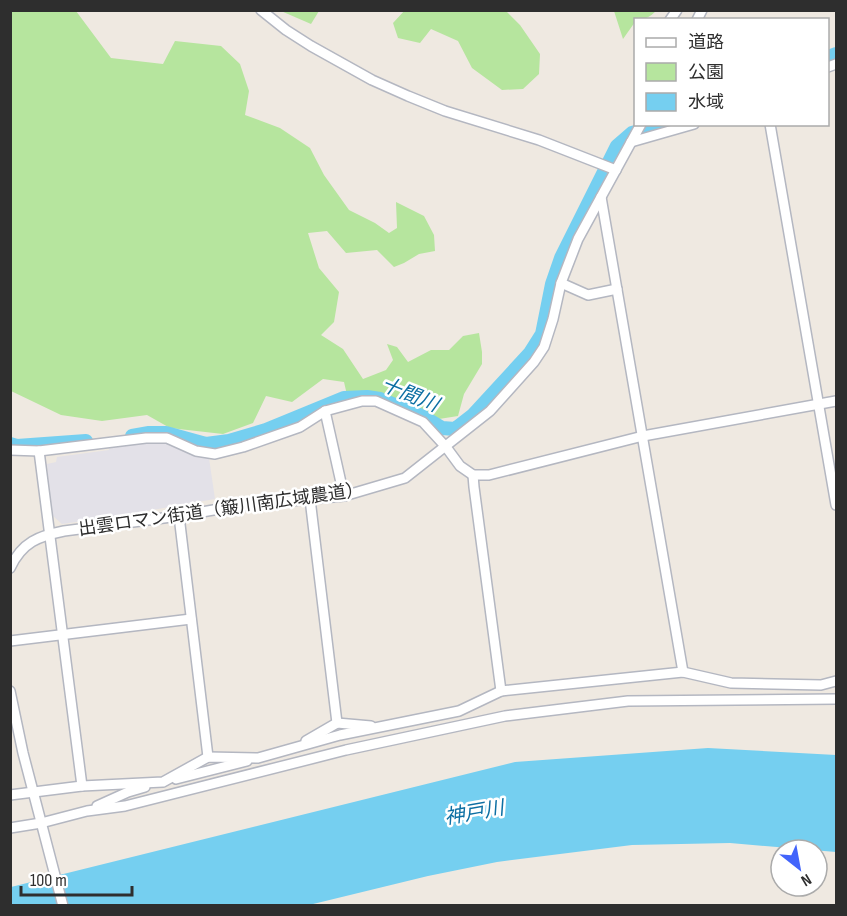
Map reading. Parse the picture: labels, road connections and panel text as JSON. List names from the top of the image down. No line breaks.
{"streets":{"street":["出雲ロマン街道（簸川南広域農道）"]},"water":["十間川","神戸川"],"legend":["道路","公園","水域"],"scale_bar":"100 m","north":"bottom right"}
